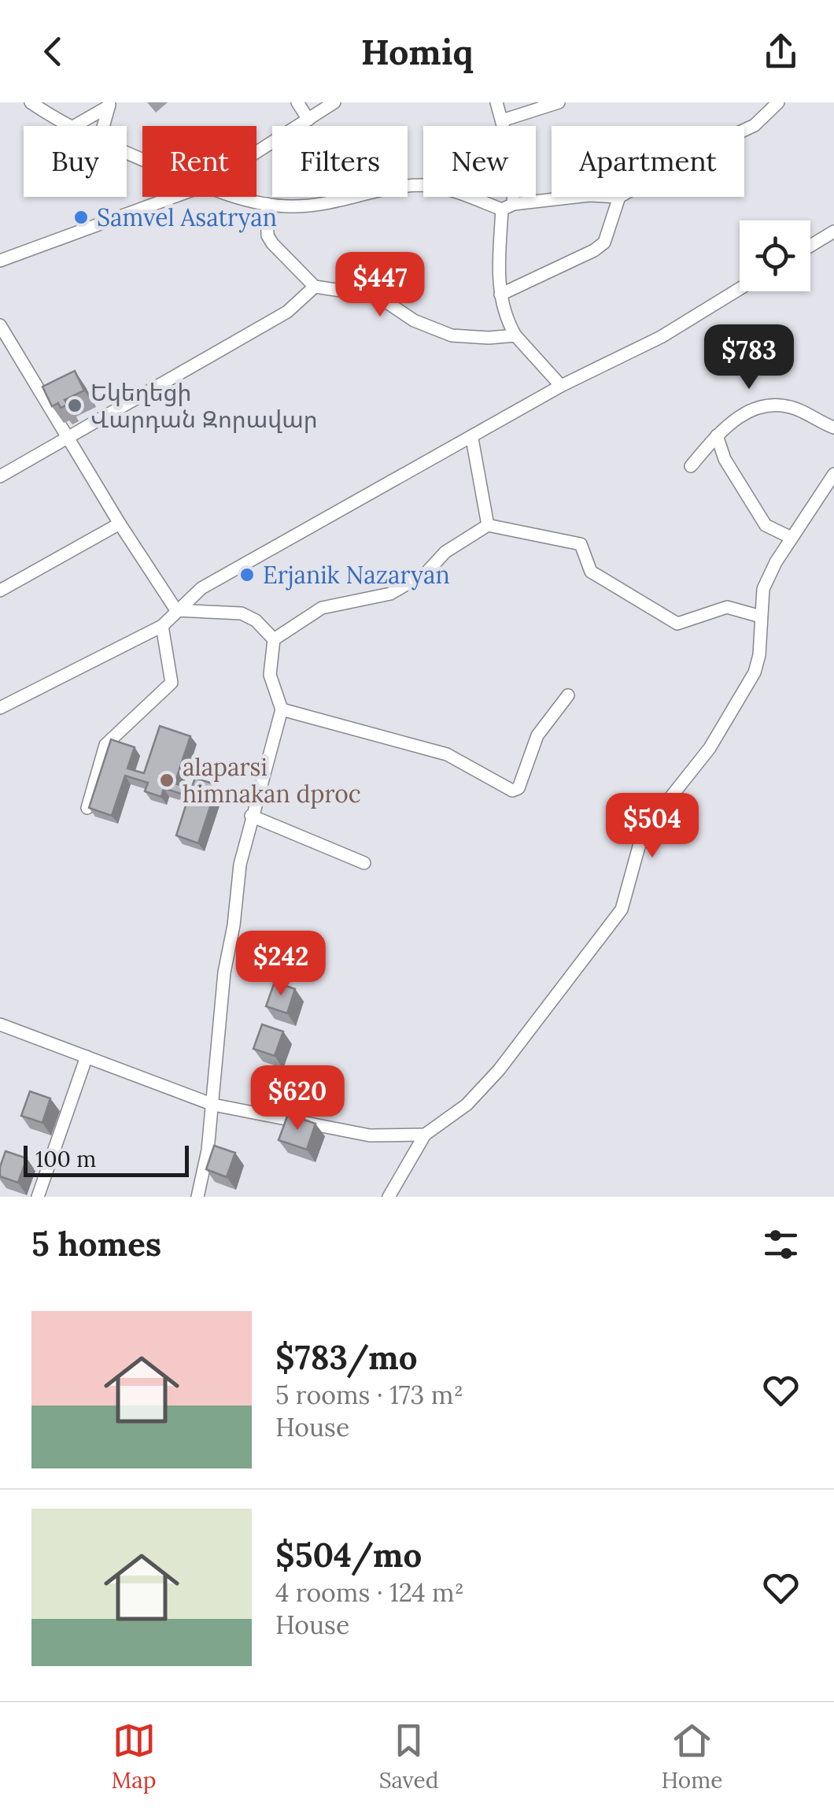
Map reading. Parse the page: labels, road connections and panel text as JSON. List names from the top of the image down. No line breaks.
{"places":["Samvel Asatryan","Եկեղեցի Վարդան Զորավար","Erjanik Nazaryan","alaparsi himnakan dproc"],"scale_bar":"100 m","page":{"header":"Homiq","chip":["Buy","Rent","Filters","New","Apartment"],"price":["$447","$783","$504","$242","$620"],"scale":"100 m","heading":"5 homes","list":[{"name":"$783/mo","note":"5 rooms · 173 m² · House"},{"name":"$504/mo","note":"4 rooms · 124 m² · House"}],"tabs":["Map","Saved","Home"]}}
